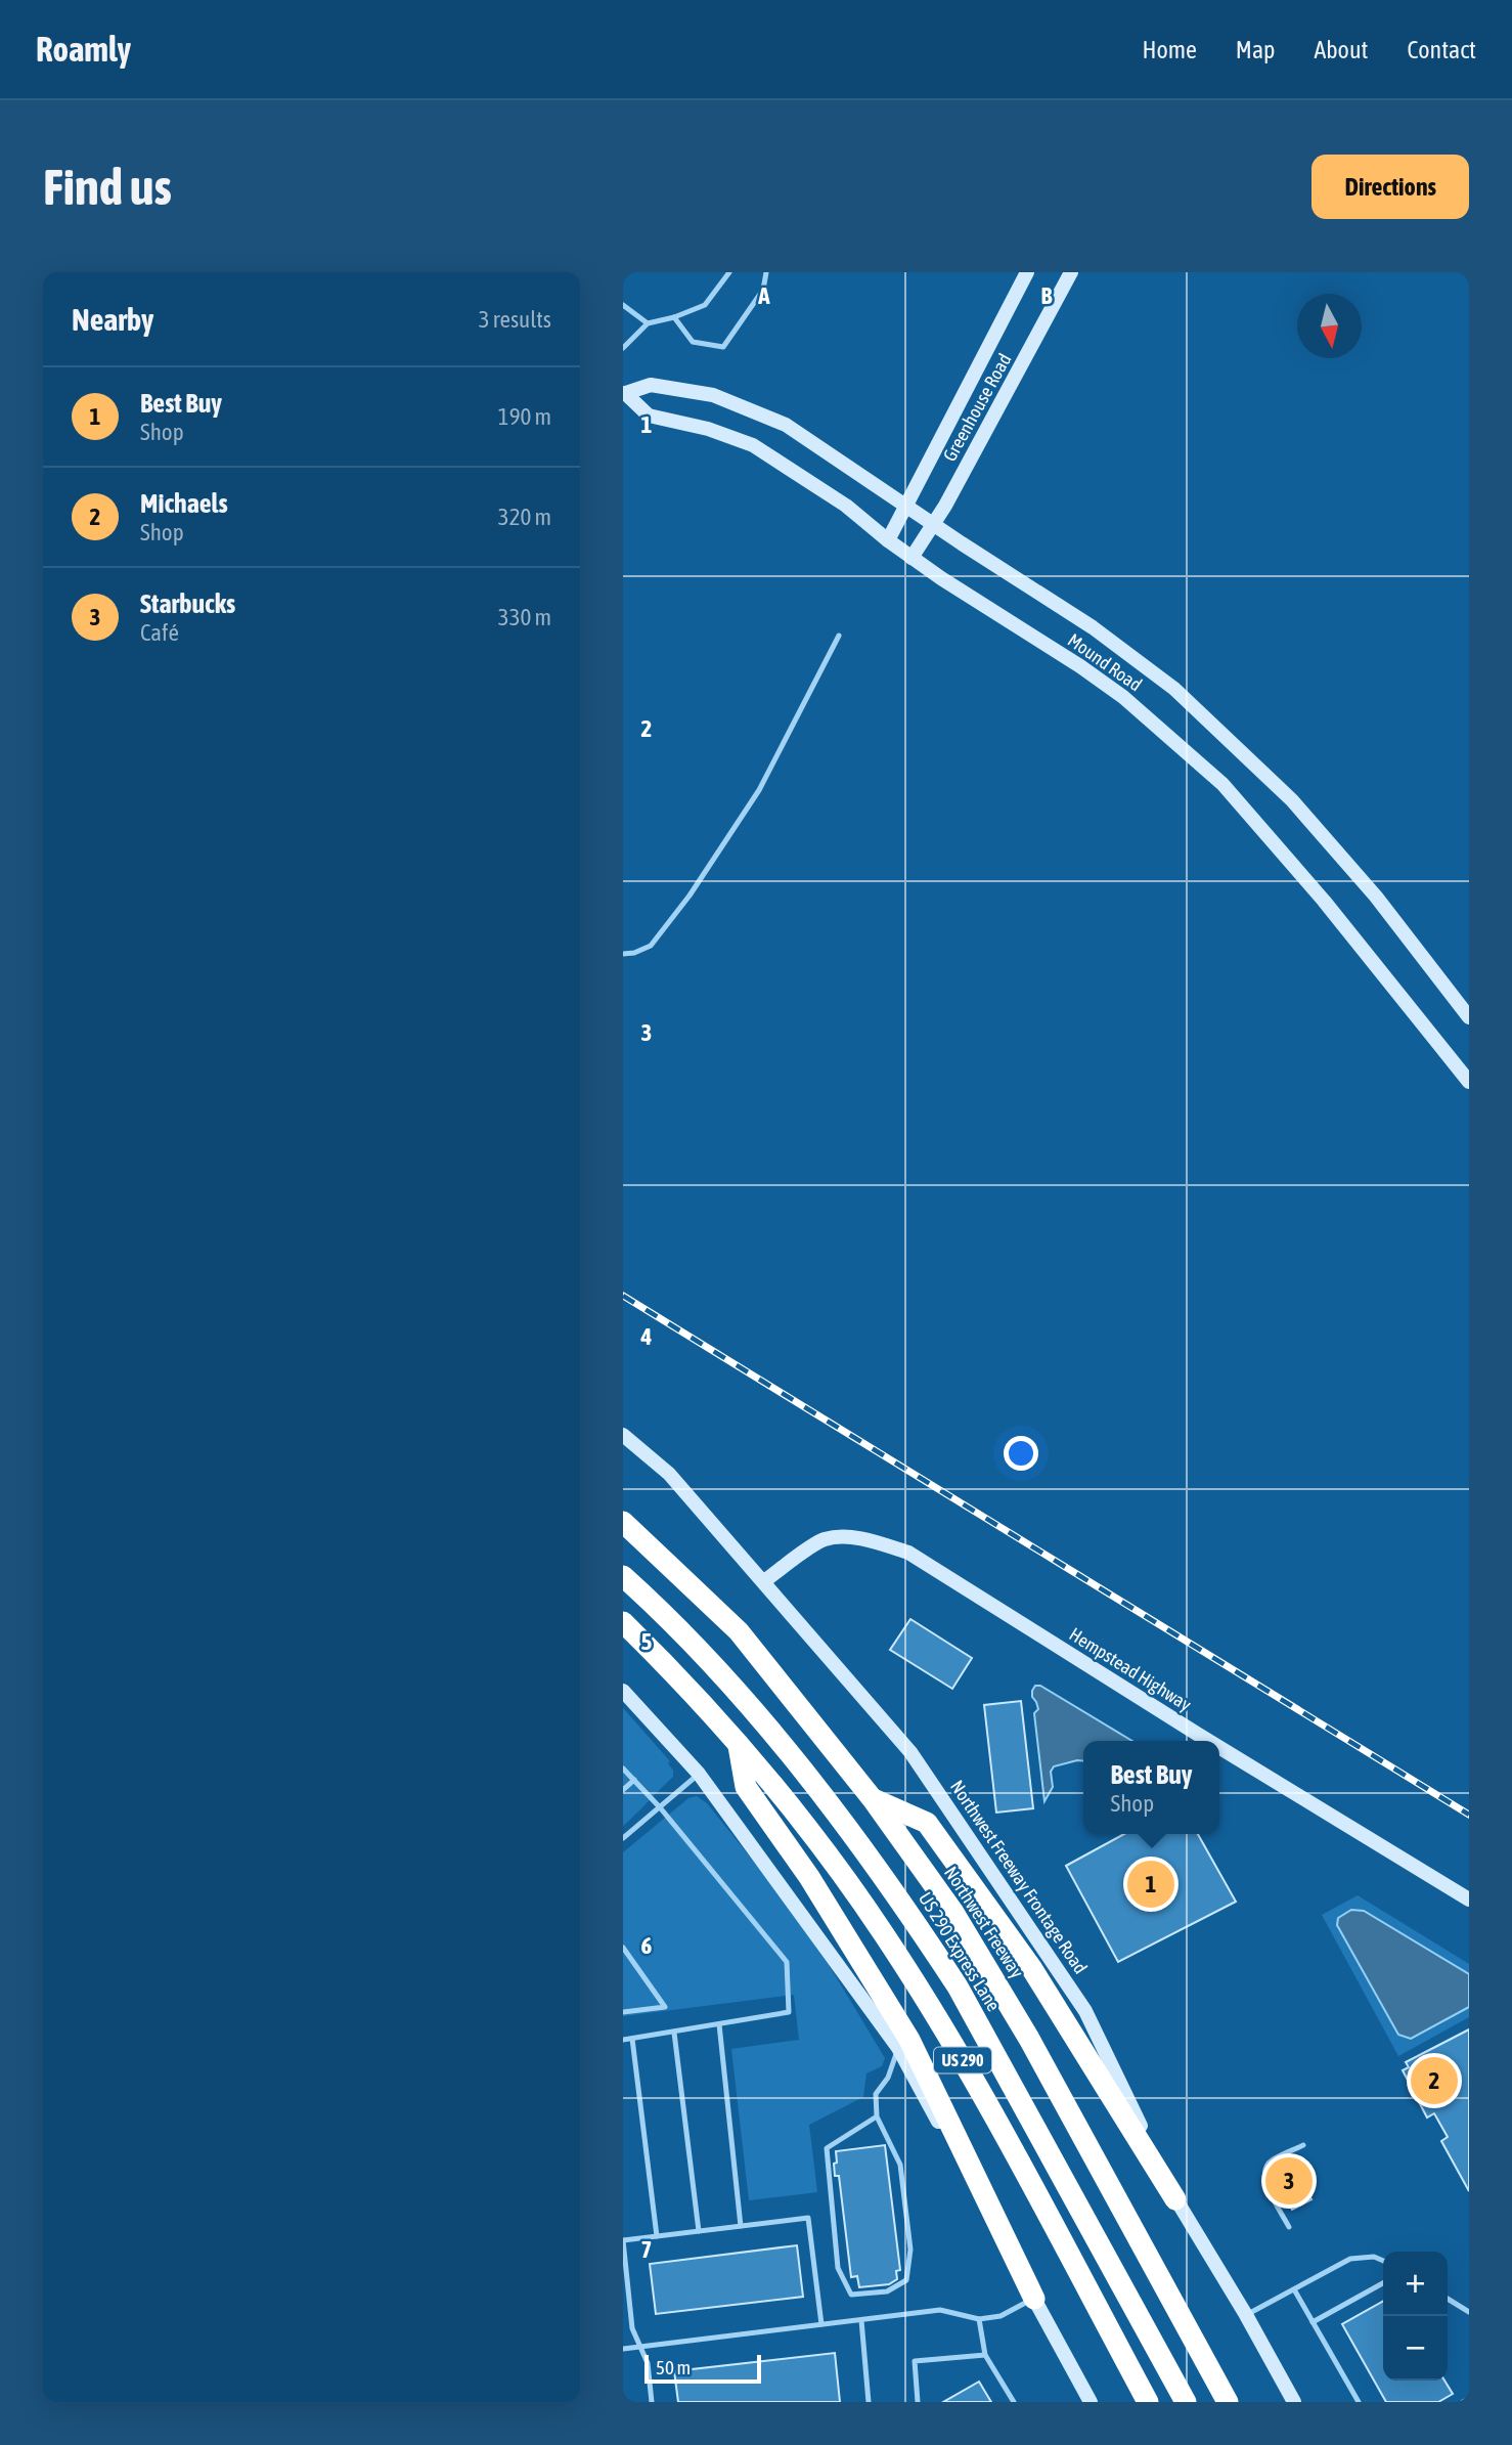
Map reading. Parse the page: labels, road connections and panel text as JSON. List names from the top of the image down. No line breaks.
{"streets":{"highway":["Northwest Freeway","US 290 Express Lane","US 290"],"street":["Greenhouse Road","Mound Road","Hempstead Highway","Northwest Freeway Frontage Road"]},"crossings":[["Greenhouse Road","Mound Road"],["Hempstead Highway","Northwest Freeway Frontage Road"]],"scale_bar":"50 m","north":"bottom","page":{"header":"Roamly","nav":["Home","Map","About","Contact"],"buttons":"Directions","title":"Find us","heading":["Nearby","3 results"],"list":[{"mark":"1","name":"Best Buy","note":"Shop","value":"190 m"},{"mark":"2","name":"Michaels","note":"Shop","value":"320 m"},{"mark":"3","name":"Starbucks","note":"Café","value":"330 m"}],"popup":["Best Buy","Shop"],"pins":["1","2","3"],"map_buttons":["+","−"],"scale":"50 m"},"grid":{"columns":["A","B"],"rows":["1","2","3","4","5","6","7"]}}
